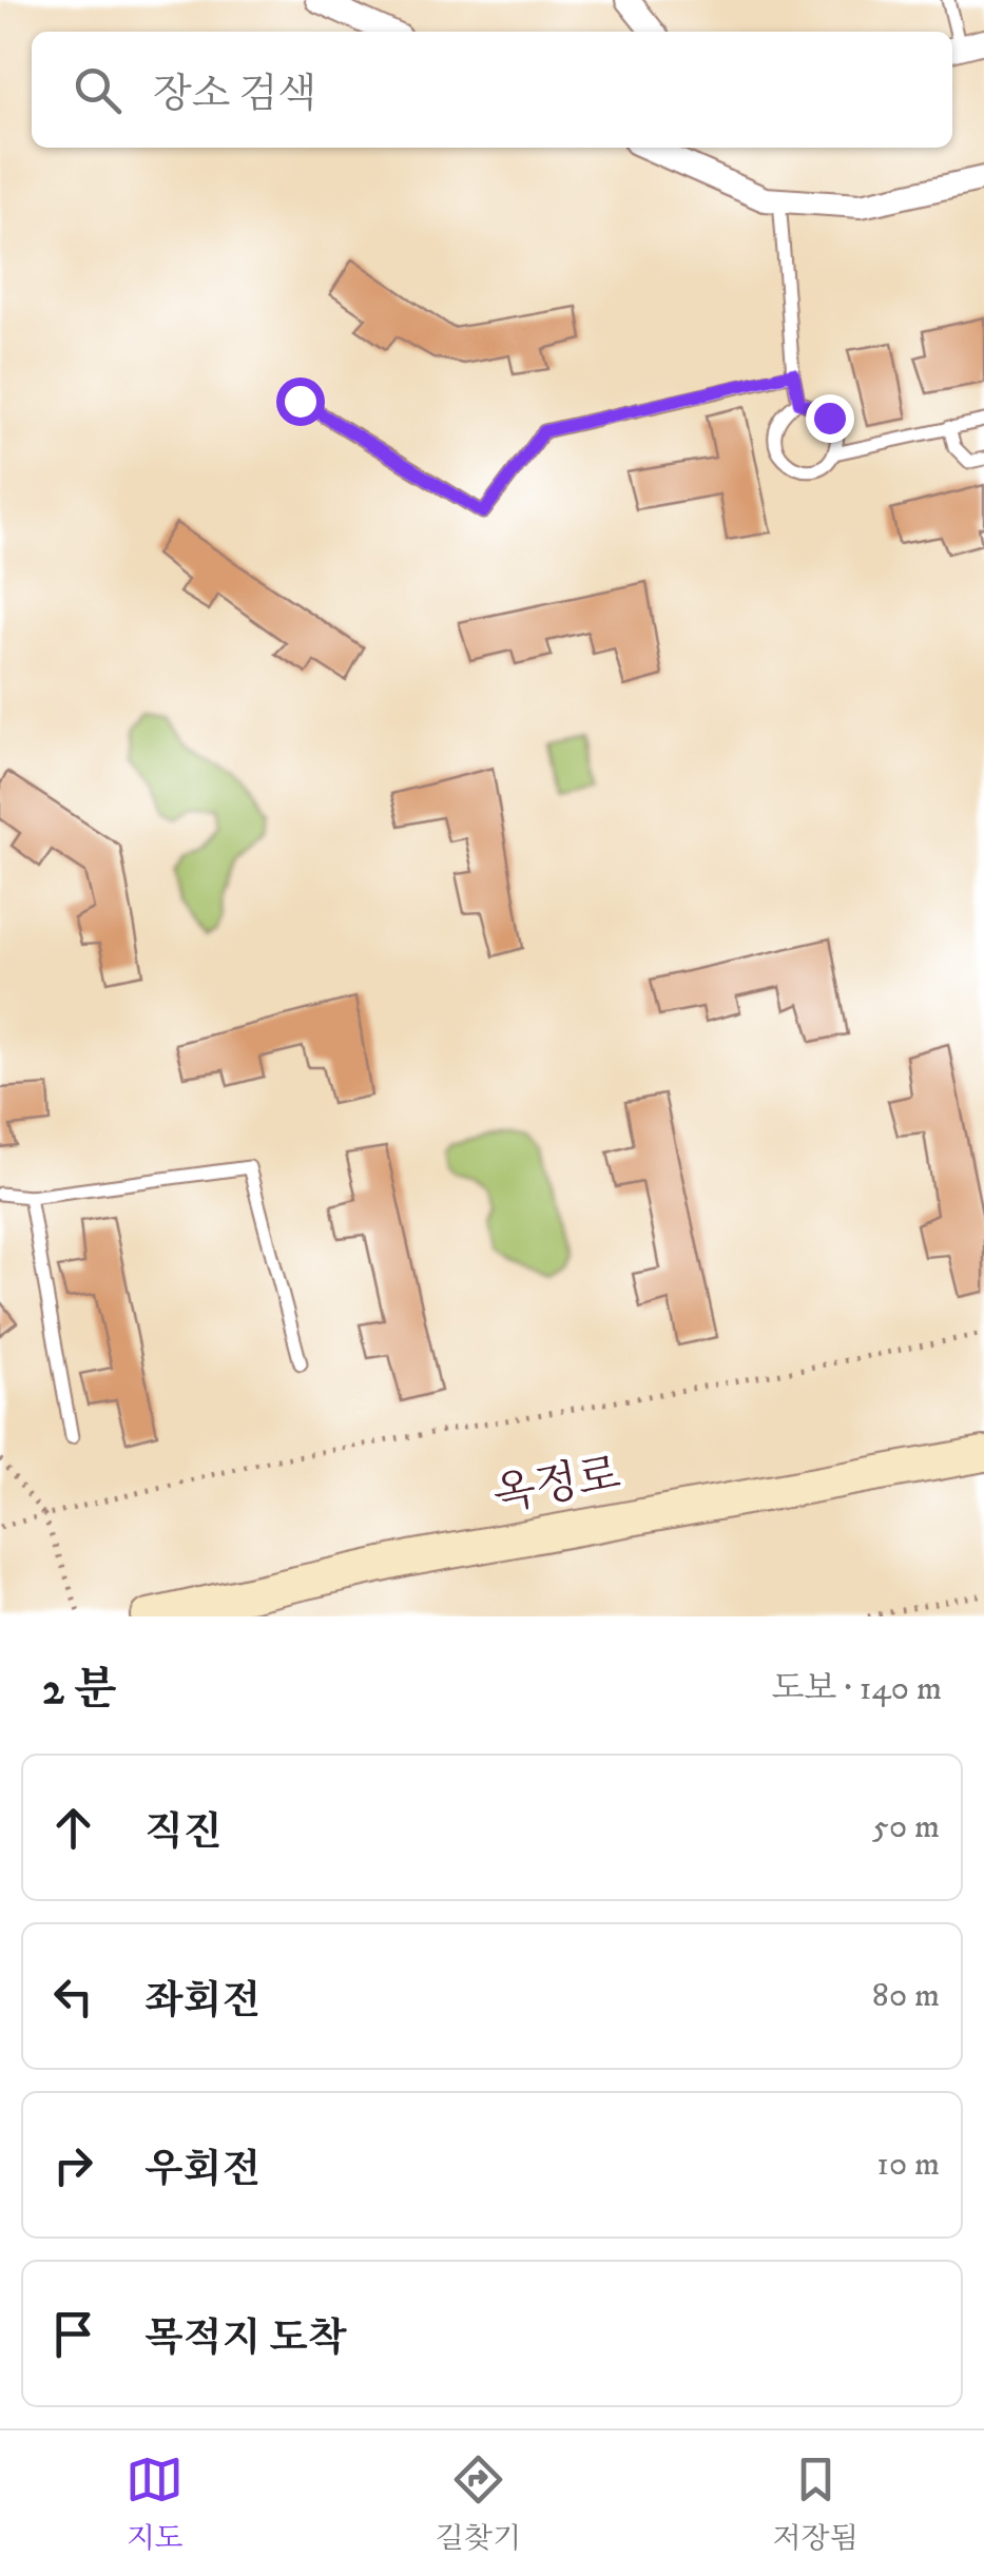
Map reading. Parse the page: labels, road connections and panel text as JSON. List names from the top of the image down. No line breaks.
{"streets":{"main road":["옥정로"]},"page":{"search":"장소 검색","heading":["2 분","도보 · 140 m"],"list":[["직진","50 m"],["좌회전","80 m"],["우회전","10 m"],"목적지 도착"],"nav":["지도","길찾기","저장됨"]}}
